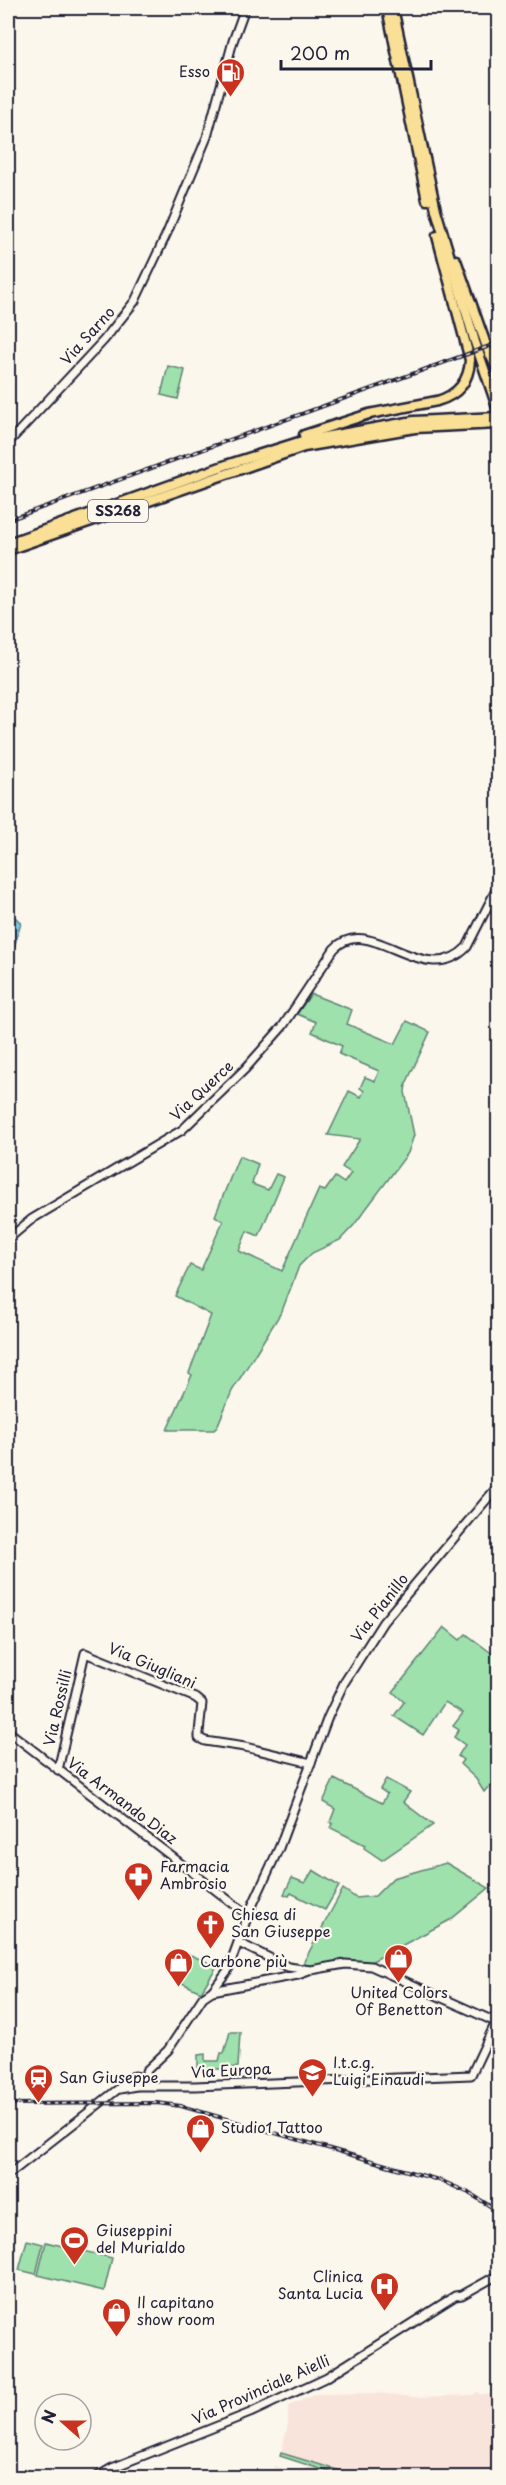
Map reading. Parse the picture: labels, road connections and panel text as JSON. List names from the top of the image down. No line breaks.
{"streets":{"highway":["SS268"],"street":["Via Sarno","Via Querce","Via Pianillo","Via Giugliani","Via Rossilli","Via Armando Diaz","Via Europa","Via Provinciale Aielli"]},"crossings":[["Via Pianillo","Via Giugliani"],["Via Pianillo","Via Armando Diaz"],["Via Giugliani","Via Rossilli"],["Via Rossilli","Via Armando Diaz"]],"places":{"fuel station":["Esso"],"pharmacy":["Farmacia Ambrosio"],"church":["Chiesa di San Giuseppe"],"shop":["United Colors Of Benetton","Carbone più","Studio1 Tattoo","Il capitano show room"],"school or university":["I.t.c.g. Luigi Einaudi"],"station":["San Giuseppe"],"sports":["Giuseppini del Murialdo"],"hospital":["Clinica Santa Lucia"]},"scale_bar":"200 m","north":"left"}
